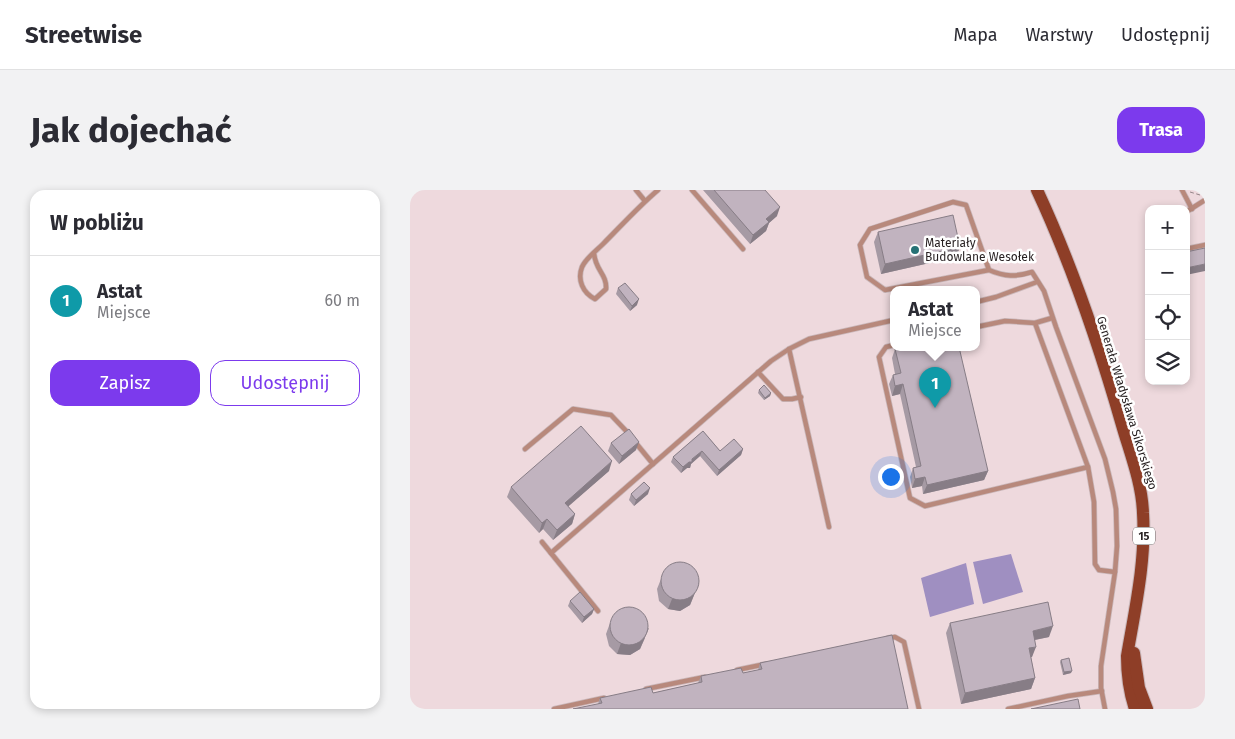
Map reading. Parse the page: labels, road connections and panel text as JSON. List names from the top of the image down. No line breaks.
{"streets":{"main road":["Generała Władysława Sikorskiego","15"]},"places":["Materiały Budowlane Wesołek"],"page":{"header":"Streetwise","nav":["Mapa","Warstwy","Udostępnij"],"buttons":["Trasa",["Zapisz","Udostępnij"]],"title":"Jak dojechać","heading":"W pobliżu","map_buttons":["+","−"],"list":[{"mark":"1","name":"Astat","note":"Miejsce","value":"60 m"}],"popup":["Astat","Miejsce"],"pins":"1"}}
